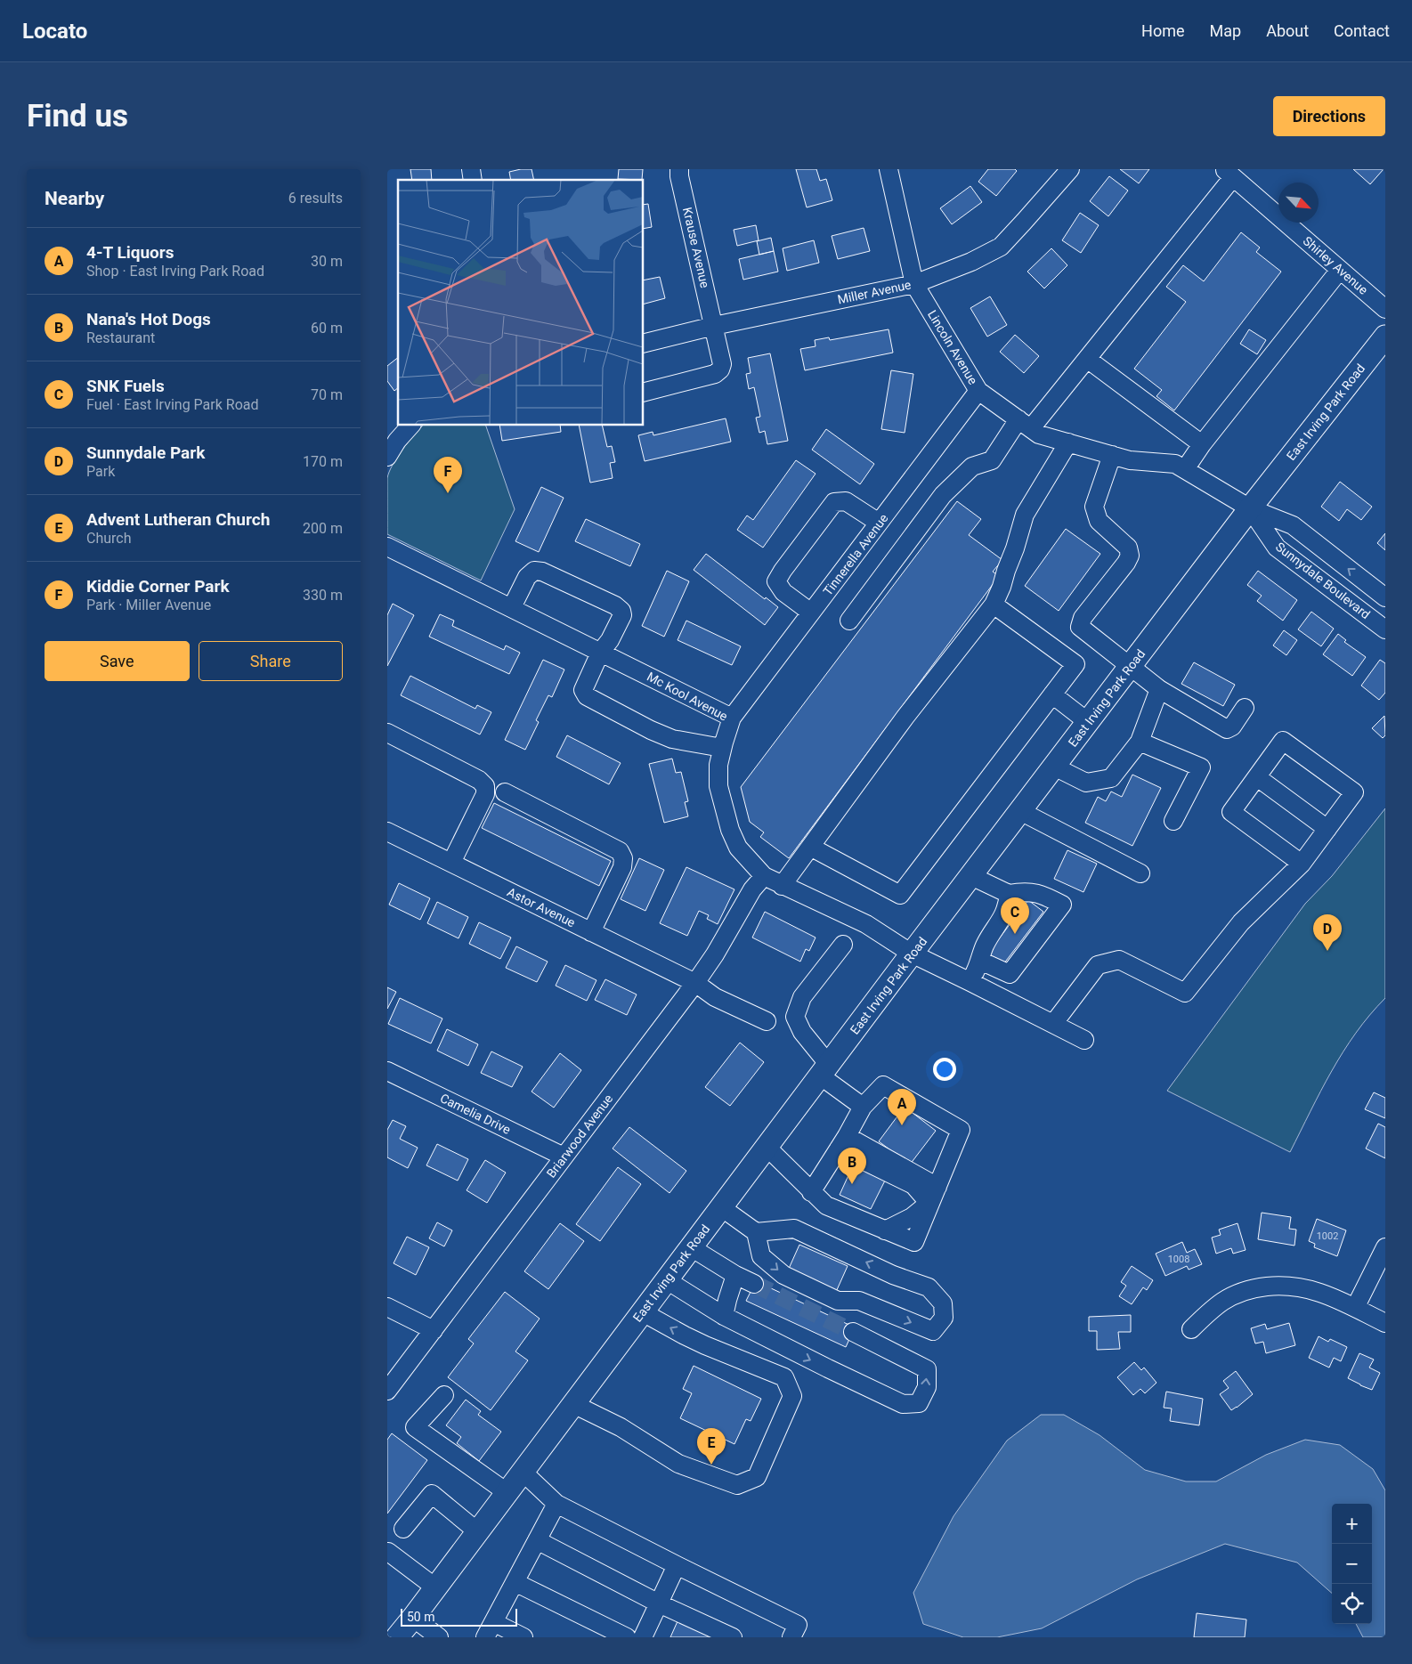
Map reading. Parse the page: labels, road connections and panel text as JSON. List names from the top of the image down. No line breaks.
{"streets":{"main road":["East Irving Park Road"],"street":["Krause Avenue","Shirley Avenue","Miller Avenue","Lincoln Avenue","Tinnerella Avenue","Sunnydale Boulevard","Mc Kool Avenue","Astor Avenue","Camelia Drive","Briarwood Avenue"]},"crossings":[["Krause Avenue","Miller Avenue"],["Miller Avenue","Lincoln Avenue"],["Lincoln Avenue","East Irving Park Road"],["Lincoln Avenue","Tinnerella Avenue"],["Lincoln Avenue","Sunnydale Boulevard"],["East Irving Park Road","Sunnydale Boulevard"],["East Irving Park Road","Mc Kool Avenue"],["Tinnerella Avenue","Mc Kool Avenue"],["Mc Kool Avenue","Briarwood Avenue"],["Astor Avenue","Briarwood Avenue"],["Camelia Drive","Briarwood Avenue"]],"house_numbers":["1002","1008"],"scale_bar":"50 m","north":"bottom right","page":{"header":"Locato","nav":["Home","Map","About","Contact"],"buttons":["Directions",["Save","Share"]],"title":"Find us","heading":["Nearby","6 results"],"list":[{"mark":"A","name":"4-T Liquors","note":"Shop · East Irving Park Road","value":"30 m"},{"mark":"B","name":"Nana's Hot Dogs","note":"Restaurant","value":"60 m"},{"mark":"C","name":"SNK Fuels","note":"Fuel · East Irving Park Road","value":"70 m"},{"mark":"D","name":"Sunnydale Park","note":"Park","value":"170 m"},{"mark":"E","name":"Advent Lutheran Church","note":"Church","value":"200 m"},{"mark":"F","name":"Kiddie Corner Park","note":"Park · Miller Avenue","value":"330 m"}],"pins":["F","C","D","A","B","E"],"map_buttons":["+","−"],"scale":"50 m"}}
